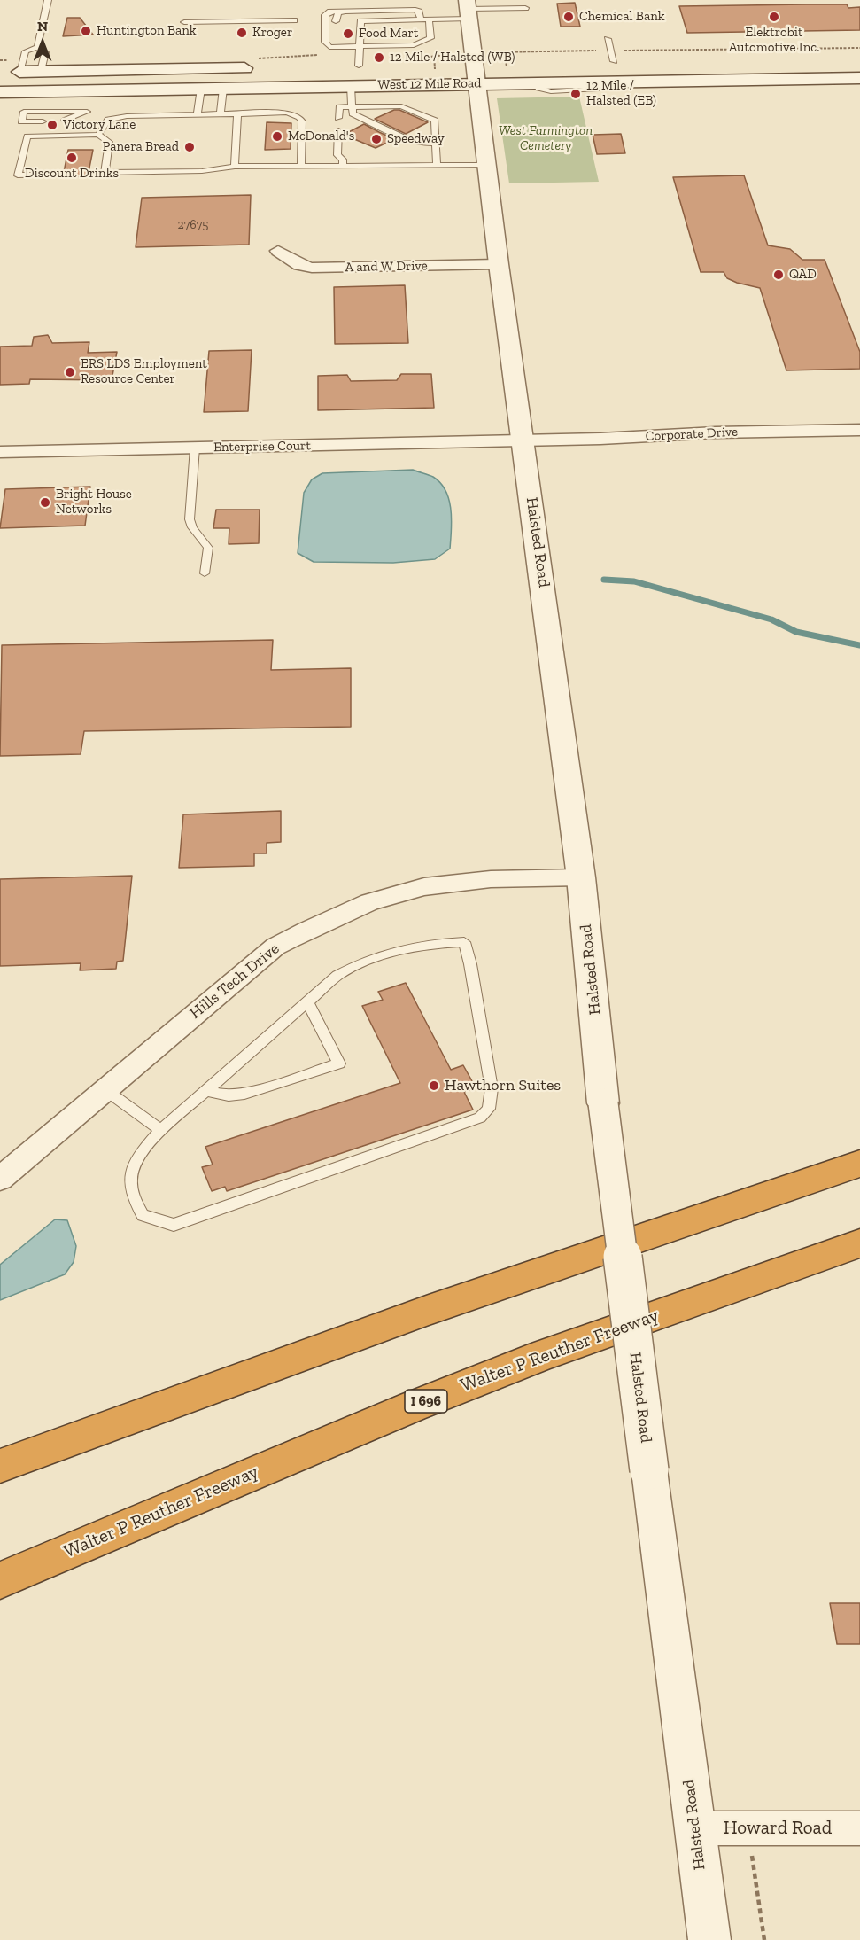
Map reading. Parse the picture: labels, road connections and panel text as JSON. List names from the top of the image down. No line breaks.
{"streets":{"highway":["Walter P Reuther Freeway","I 696"],"street":["West 12 Mile Road","A and W Drive","Corporate Drive","Enterprise Court","Halsted Road","Hills Tech Drive","Howard Road"]},"crossings":[["West 12 Mile Road","Halsted Road"],["A and W Drive","Halsted Road"],["Corporate Drive","Enterprise Court"],["Corporate Drive","Halsted Road"],["Enterprise Court","Halsted Road"],["Halsted Road","Hills Tech Drive"],["Halsted Road","Howard Road"]],"parks":["West Farmington Cemetery"],"places":["Chemical Bank","Elektrobit Automotive Inc.","Huntington Bank","Kroger","Food Mart","12 Mile / Halsted (WB)","12 Mile / Halsted (EB)","Victory Lane","McDonald's","Speedway","Panera Bread","Discount Drinks","QAD","ERS LDS Employment Resource Center","Bright House Networks","Hawthorn Suites"],"house_numbers":["27675"],"north":"top"}
